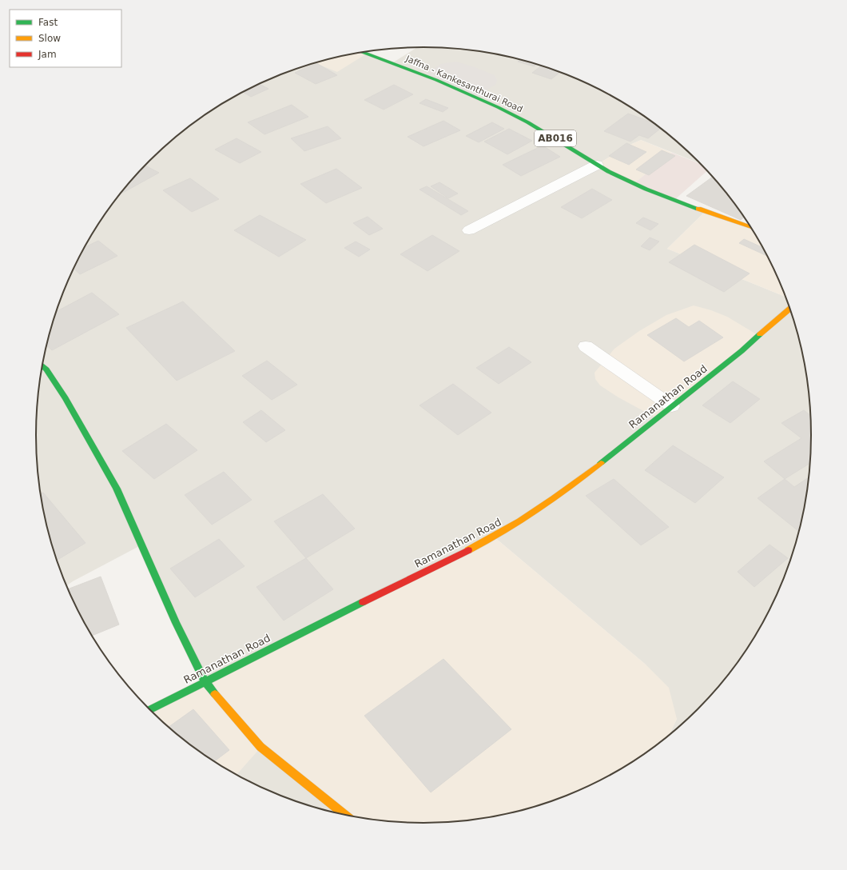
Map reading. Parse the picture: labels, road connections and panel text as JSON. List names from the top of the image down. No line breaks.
{"streets":{"main road":["Jaffna - Kankesanthurai Road","AB016","Ramanathan Road"]},"legend":["Fast","Slow","Jam"]}
